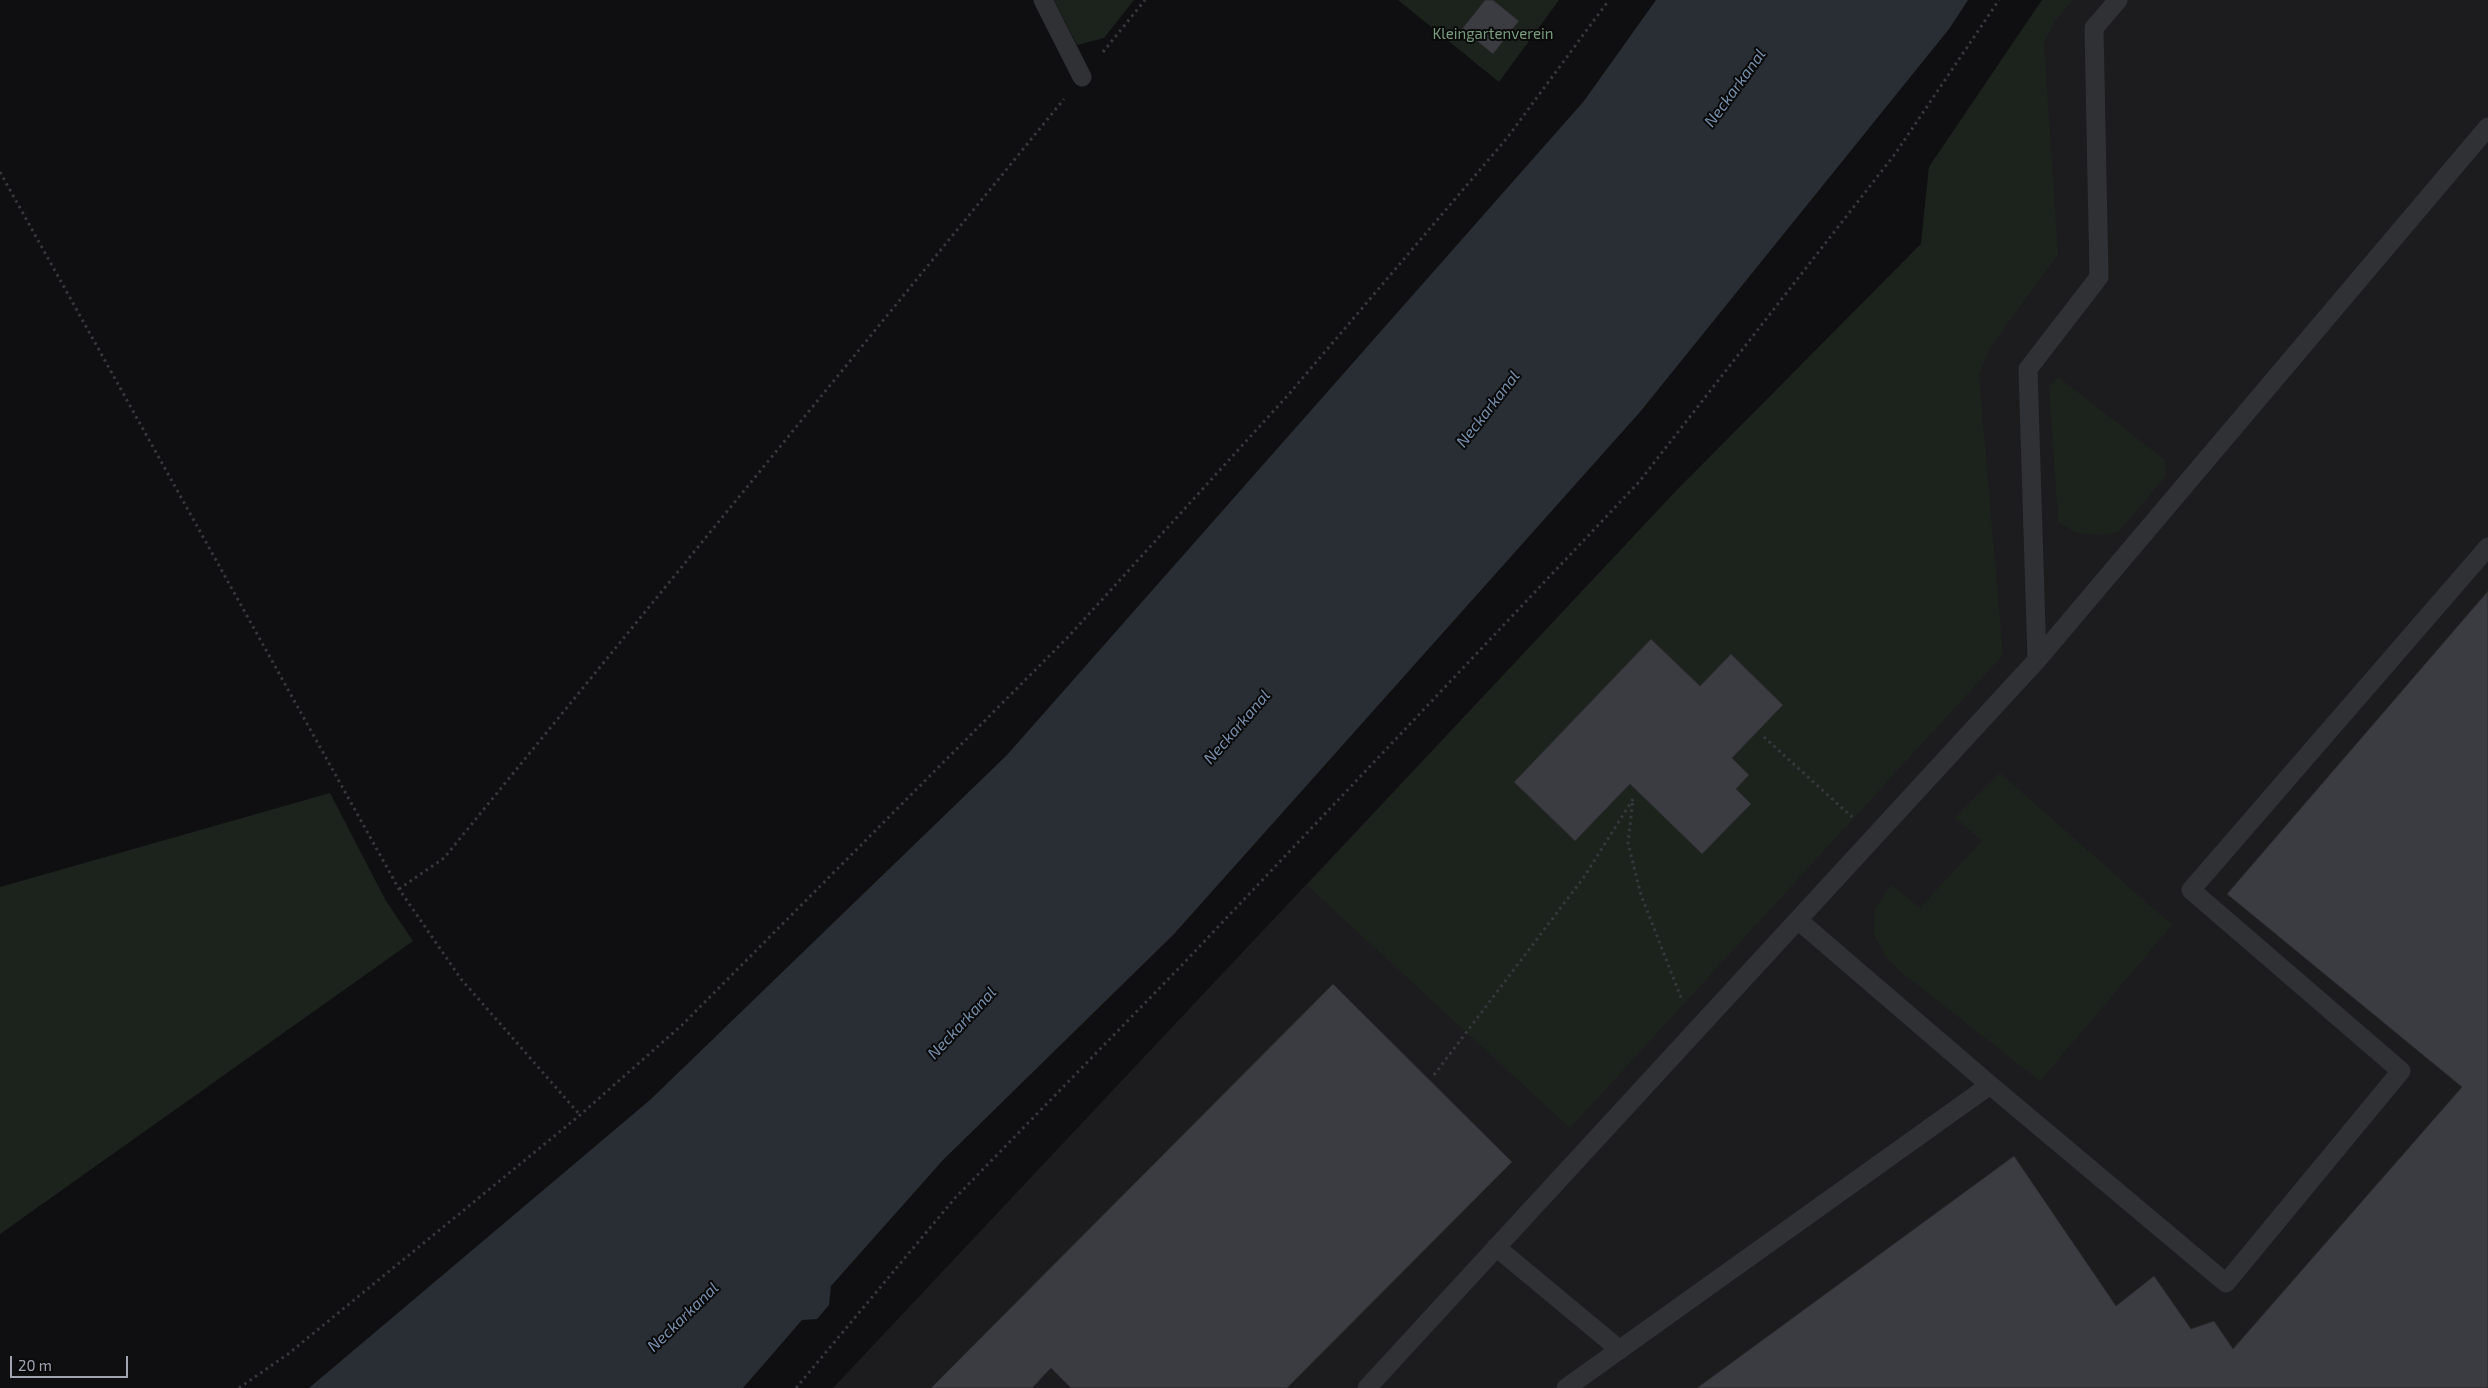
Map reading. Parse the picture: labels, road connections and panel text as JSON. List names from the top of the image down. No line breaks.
{"water":["Neckarkanal"],"parks":["Kleingartenverein"],"scale_bar":"20 m"}
